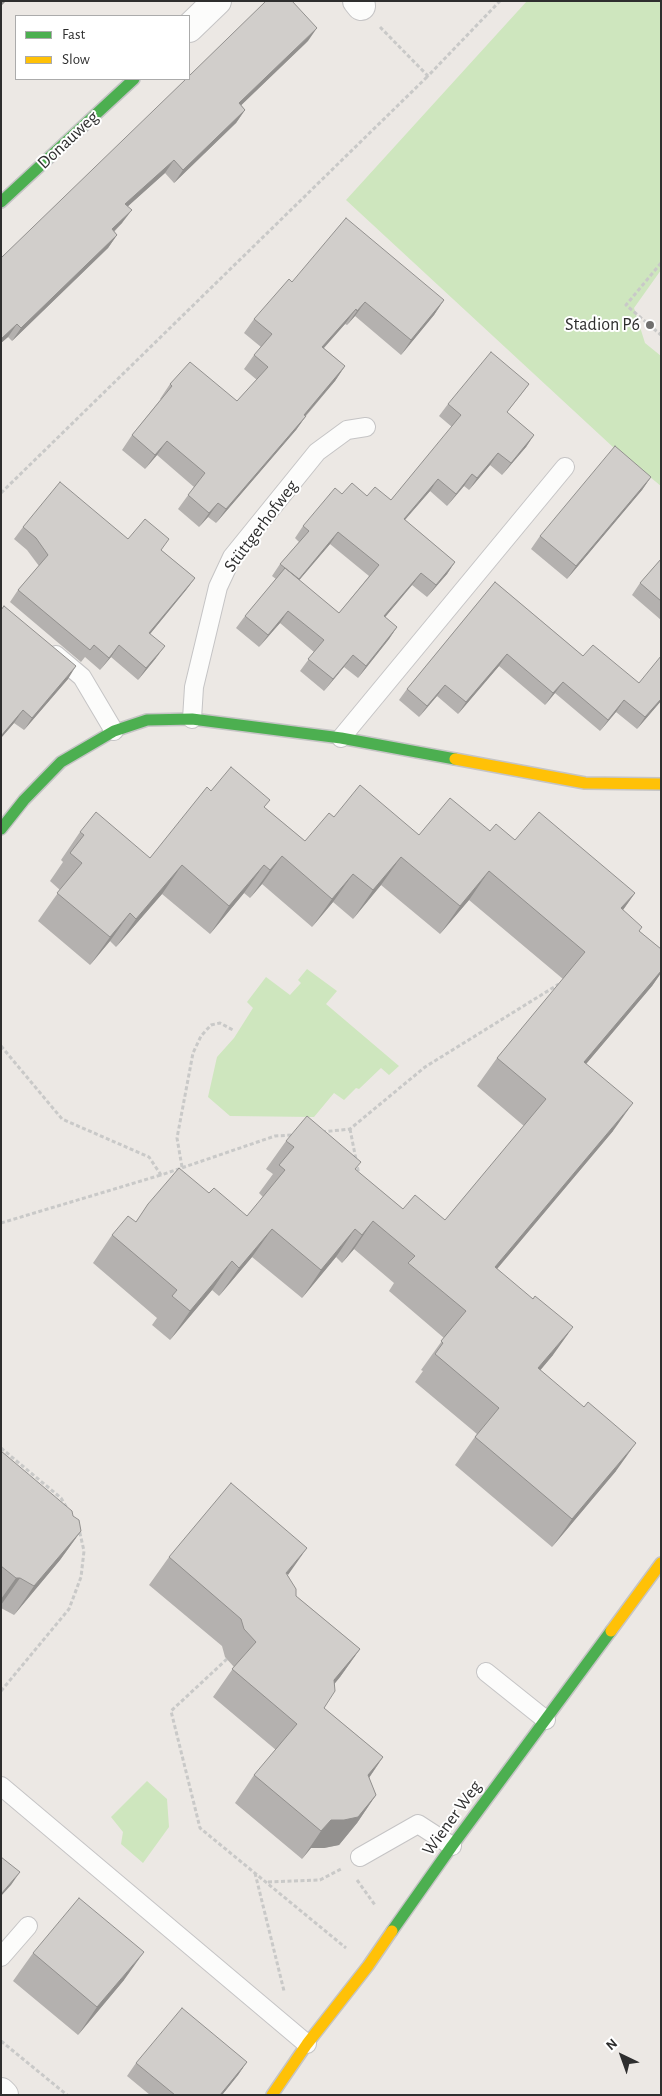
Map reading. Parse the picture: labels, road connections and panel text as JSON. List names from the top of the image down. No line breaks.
{"streets":{"street":["Donauweg","Wiener Weg"],"lane":["Stüttgerhofweg"]},"places":["Stadion P6"],"legend":["Fast","Slow"],"north":"top left"}
